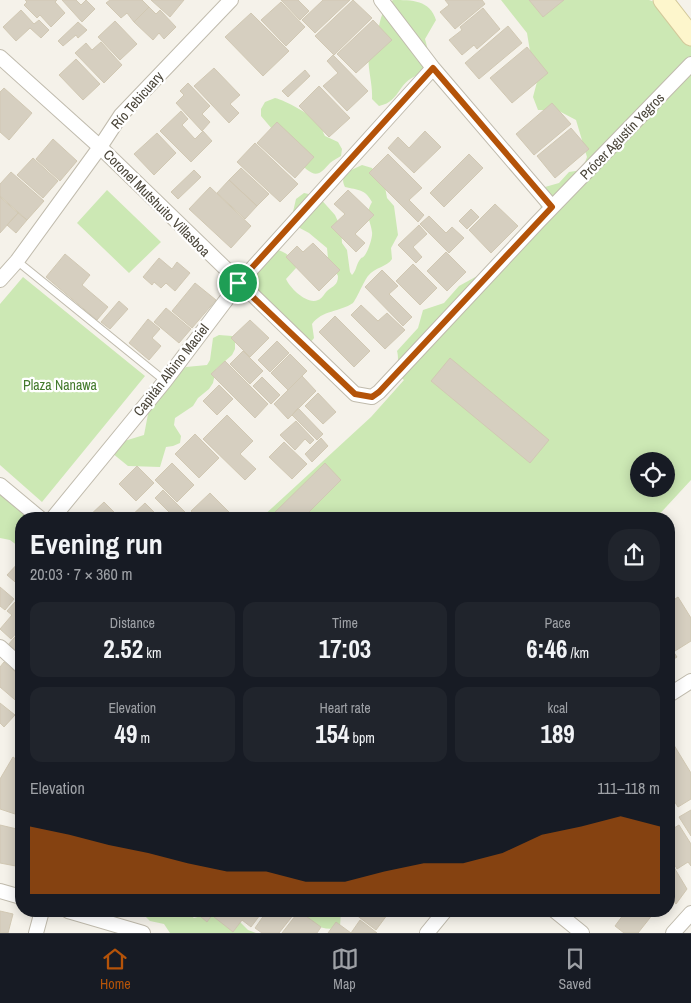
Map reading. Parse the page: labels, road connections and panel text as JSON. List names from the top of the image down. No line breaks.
{"streets":{"street":["Río Tebicuary","Prócer Agustín Yegros","Coronel Mutshuito Villasboa","Capitán Albino Maciel"]},"crossings":[["Río Tebicuary","Coronel Mutshuito Villasboa"],["Prócer Agustín Yegros","Coronel Mutshuito Villasboa"],["Coronel Mutshuito Villasboa","Capitán Albino Maciel"]],"parks":["Plaza Nanawa"],"page":{"heading":["Evening run","20:03 · 7 × 360 m"],"stats":[["Distance","2.52 km"],["Time","17:03"],["Pace","6:46 /km"],["Elevation","49 m"],["Heart rate","154 bpm"],["kcal","189"]],"chart":["Elevation","111–118 m"],"tabs":["Home","Map","Saved"]}}
